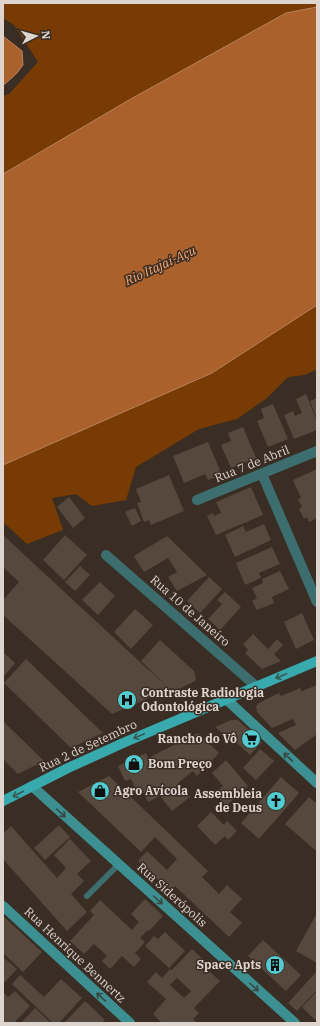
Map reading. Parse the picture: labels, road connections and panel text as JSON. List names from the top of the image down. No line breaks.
{"streets":{"main road":["Rua 2 de Setembro"],"street":["Rua 7 de Abril","Rua 10 de Janeiro","Rua Siderópolis","Rua Henrique Bennertz"]},"crossings":[["Rua 10 de Janeiro","Rua 2 de Setembro"],["Rua 2 de Setembro","Rua Siderópolis"]],"one_way":["Rua 2 de Setembro","Rua Siderópolis","Rua Henrique Bennertz"],"water":["Rio Itajaí-Açu"],"places":{"hospital":["Contraste Radiologia Odontológica"],"supermarket":["Rancho do Vô"],"shop":["Bom Preço","Agro Avícola"],"church":["Assembleia de Deus"],"building":["Space Apts"]},"north":"right"}
